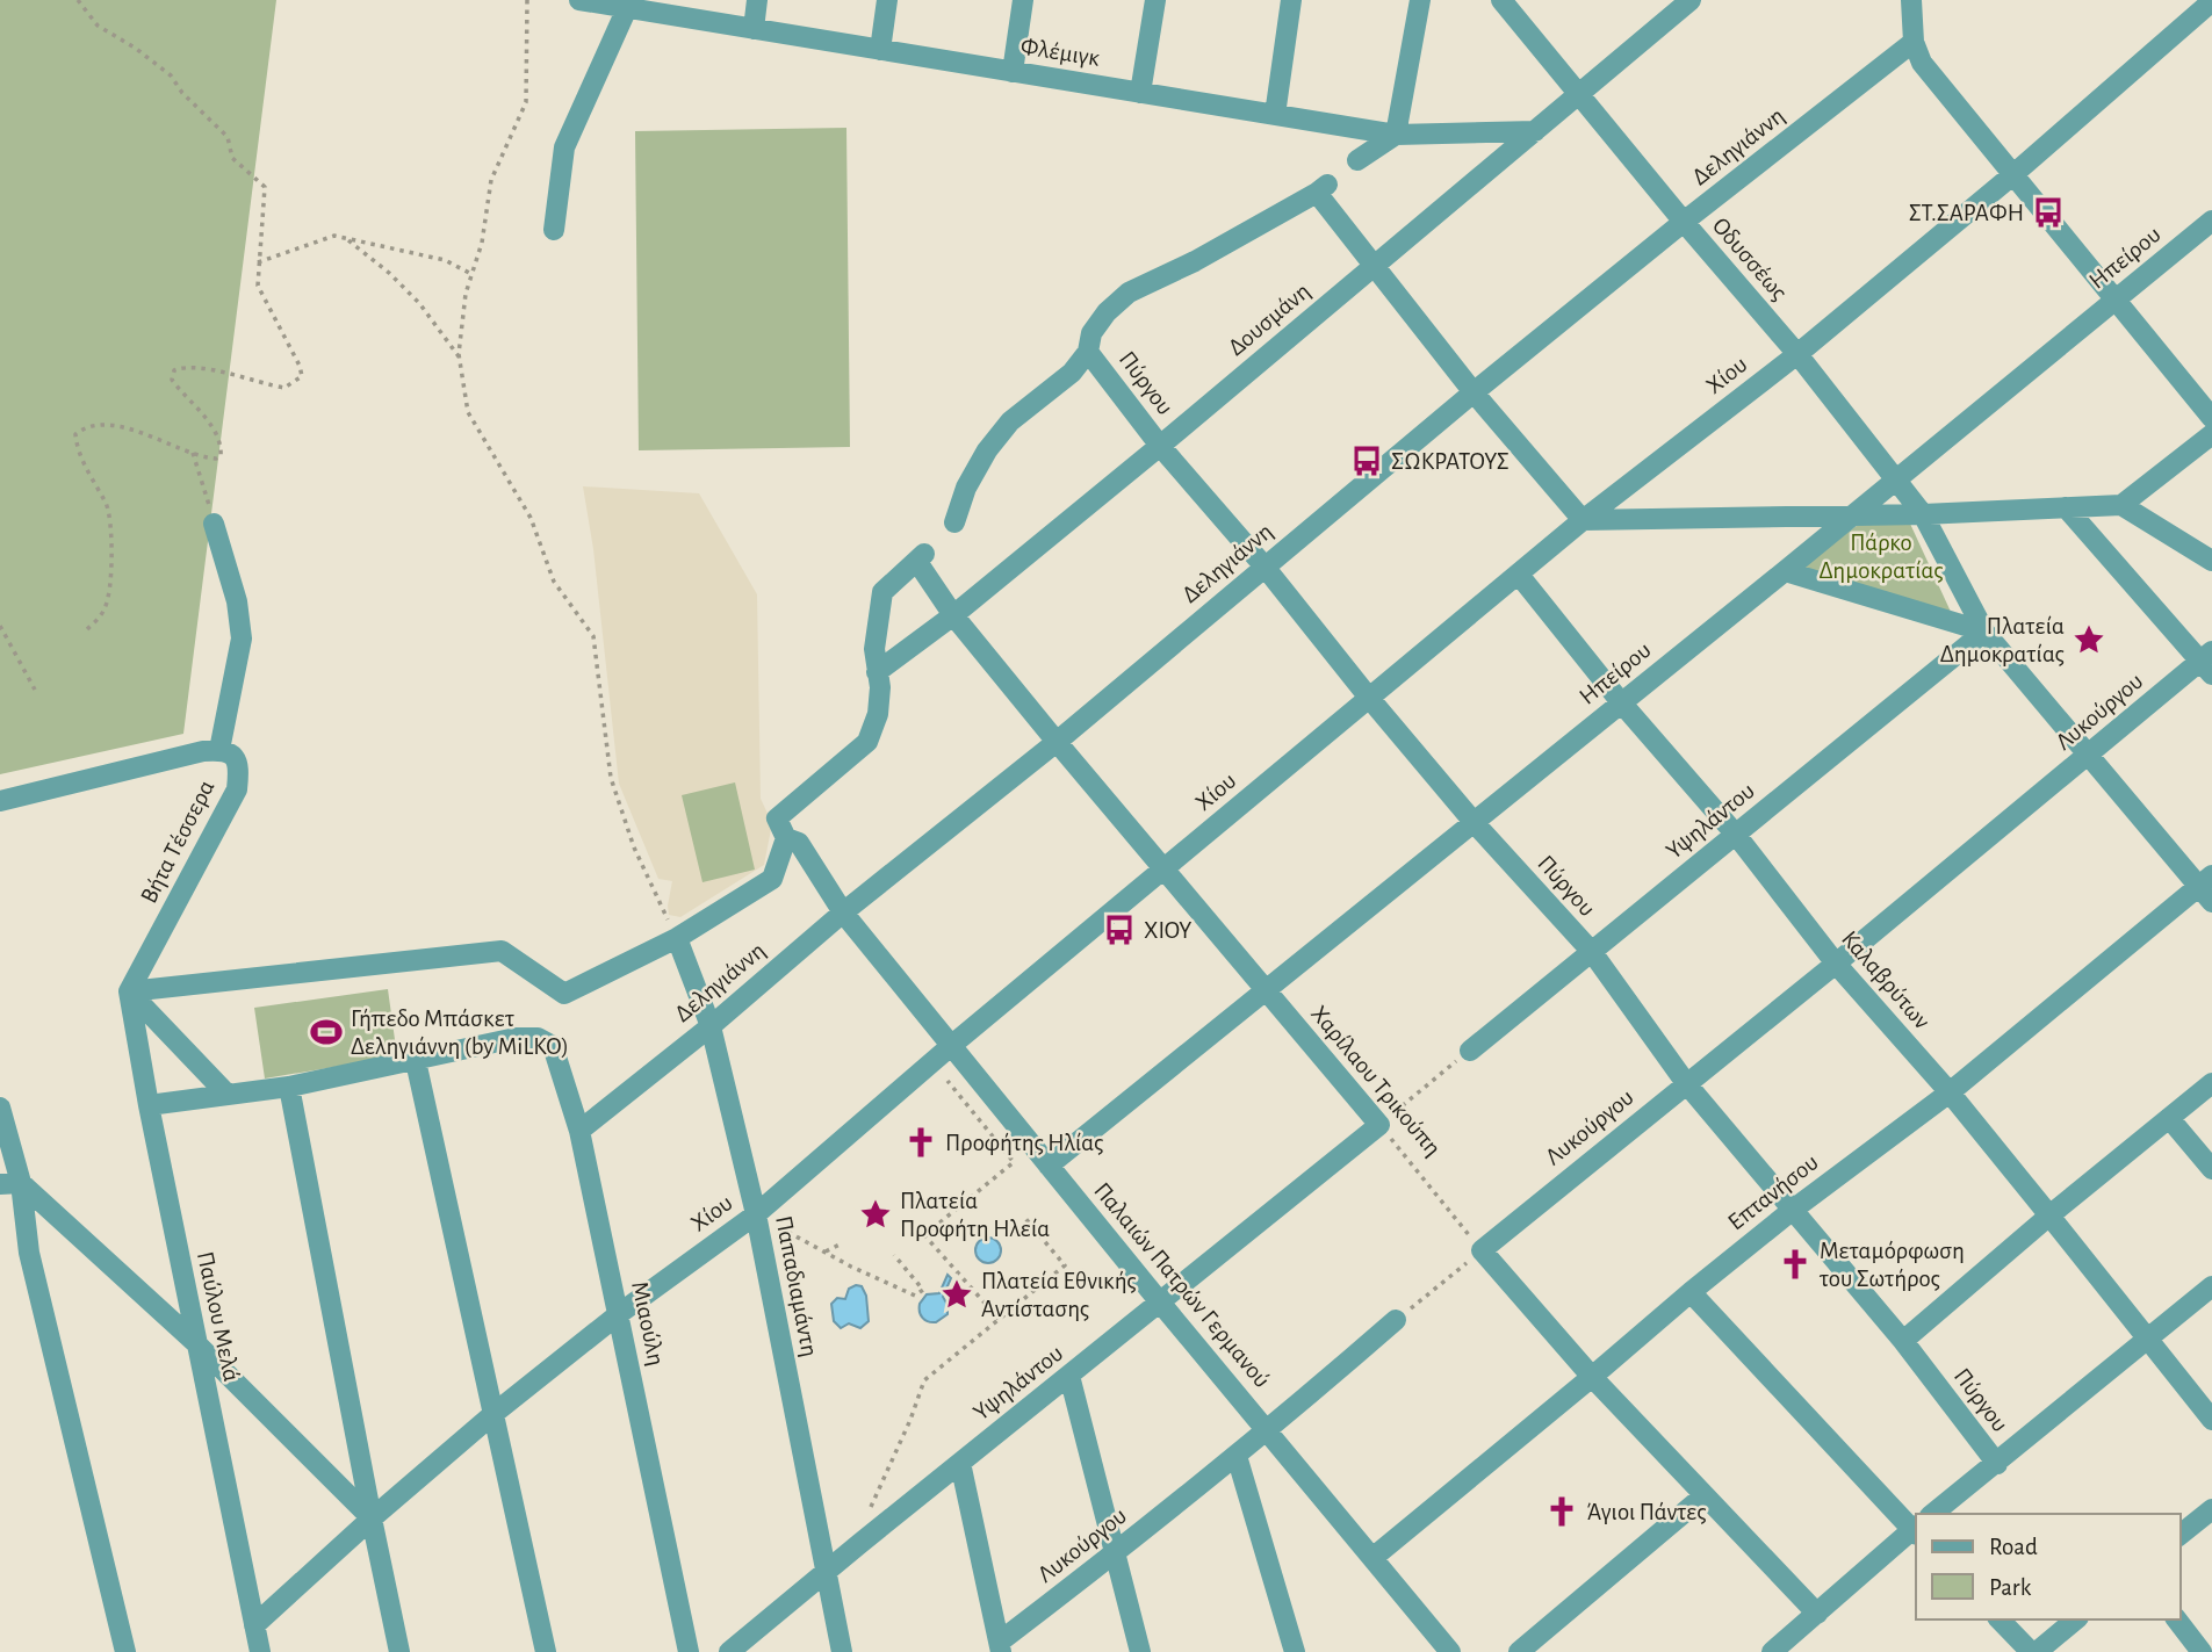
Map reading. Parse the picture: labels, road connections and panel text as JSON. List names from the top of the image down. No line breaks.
{"streets":{"street":["Φλέμιγκ","Δεληγιάννη","Ηπείρου","Οδυσσέως","Δουσμάνη","Χίου","Πύργου","Λυκούργου","Υψηλάντου","Βήτα Τέσσερα","Καλαβρύτων","Χαρίλαου Τρικούπη","Επτανήσου","Παλαιών Πατρών Γερμανού","Παπαδιαμάντη","Παύλου Μελά","Μιαούλη"]},"crossings":[["Φλέμιγκ","Δουσμάνη"],["Δεληγιάννη","Οδυσσέως"],["Δεληγιάννη","Πύργου"],["Δεληγιάννη","Χαρίλαου Τρικούπη"],["Δεληγιάννη","Παλαιών Πατρών Γερμανού"],["Δεληγιάννη","Παπαδιαμάντη"],["Δεληγιάννη","Μιαούλη"],["Ηπείρου","Οδυσσέως"],["Ηπείρου","Πύργου"],["Ηπείρου","Καλαβρύτων"],["Ηπείρου","Χαρίλαου Τρικούπη"],["Ηπείρου","Παλαιών Πατρών Γερμανού"],["Οδυσσέως","Δουσμάνη"],["Οδυσσέως","Χίου"],["Οδυσσέως","Λυκούργου"],["Οδυσσέως","Υψηλάντου"],["Οδυσσέως","Επτανήσου"],["Δουσμάνη","Πύργου"],["Δουσμάνη","Χαρίλαου Τρικούπη"],["Χίου","Πύργου"],["Χίου","Καλαβρύτων"],["Χίου","Χαρίλαου Τρικούπη"],["Χίου","Παλαιών Πατρών Γερμανού"],["Χίου","Παπαδιαμάντη"],["Χίου","Παύλου Μελά"],["Χίου","Μιαούλη"],["Πύργου","Λυκούργου"],["Πύργου","Υψηλάντου"],["Πύργου","Επτανήσου"],["Λυκούργου","Καλαβρύτων"],["Λυκούργου","Χαρίλαου Τρικούπη"],["Λυκούργου","Παλαιών Πατρών Γερμανού"],["Υψηλάντου","Καλαβρύτων"],["Υψηλάντου","Χαρίλαου Τρικούπη"],["Υψηλάντου","Παλαιών Πατρών Γερμανού"],["Υψηλάντου","Παπαδιαμάντη"],["Βήτα Τέσσερα","Παύλου Μελά"],["Καλαβρύτων","Επτανήσου"],["Επτανήσου","Παλαιών Πατρών Γερμανού"]],"parks":["Πάρκο Δημοκρατίας"],"places":{"bus stop":["ΣΤ.ΣΑΡΑΦΗ","ΣΩΚΡΑΤΟΥΣ","ΧΙΟΥ"],"place":["Πλατεία Δημοκρατίας","Πλατεία Προφήτη Ηλεία","Πλατεία Εθνικής Αντίστασης"],"sports":["Γήπεδο Μπάσκετ Δεληγιάννη (by MiLKO)"],"church":["Προφήτης Ηλίας","Μεταμόρφωση του Σωτήρος","Άγιοι Πάντες"]},"legend":["Road","Park"]}
